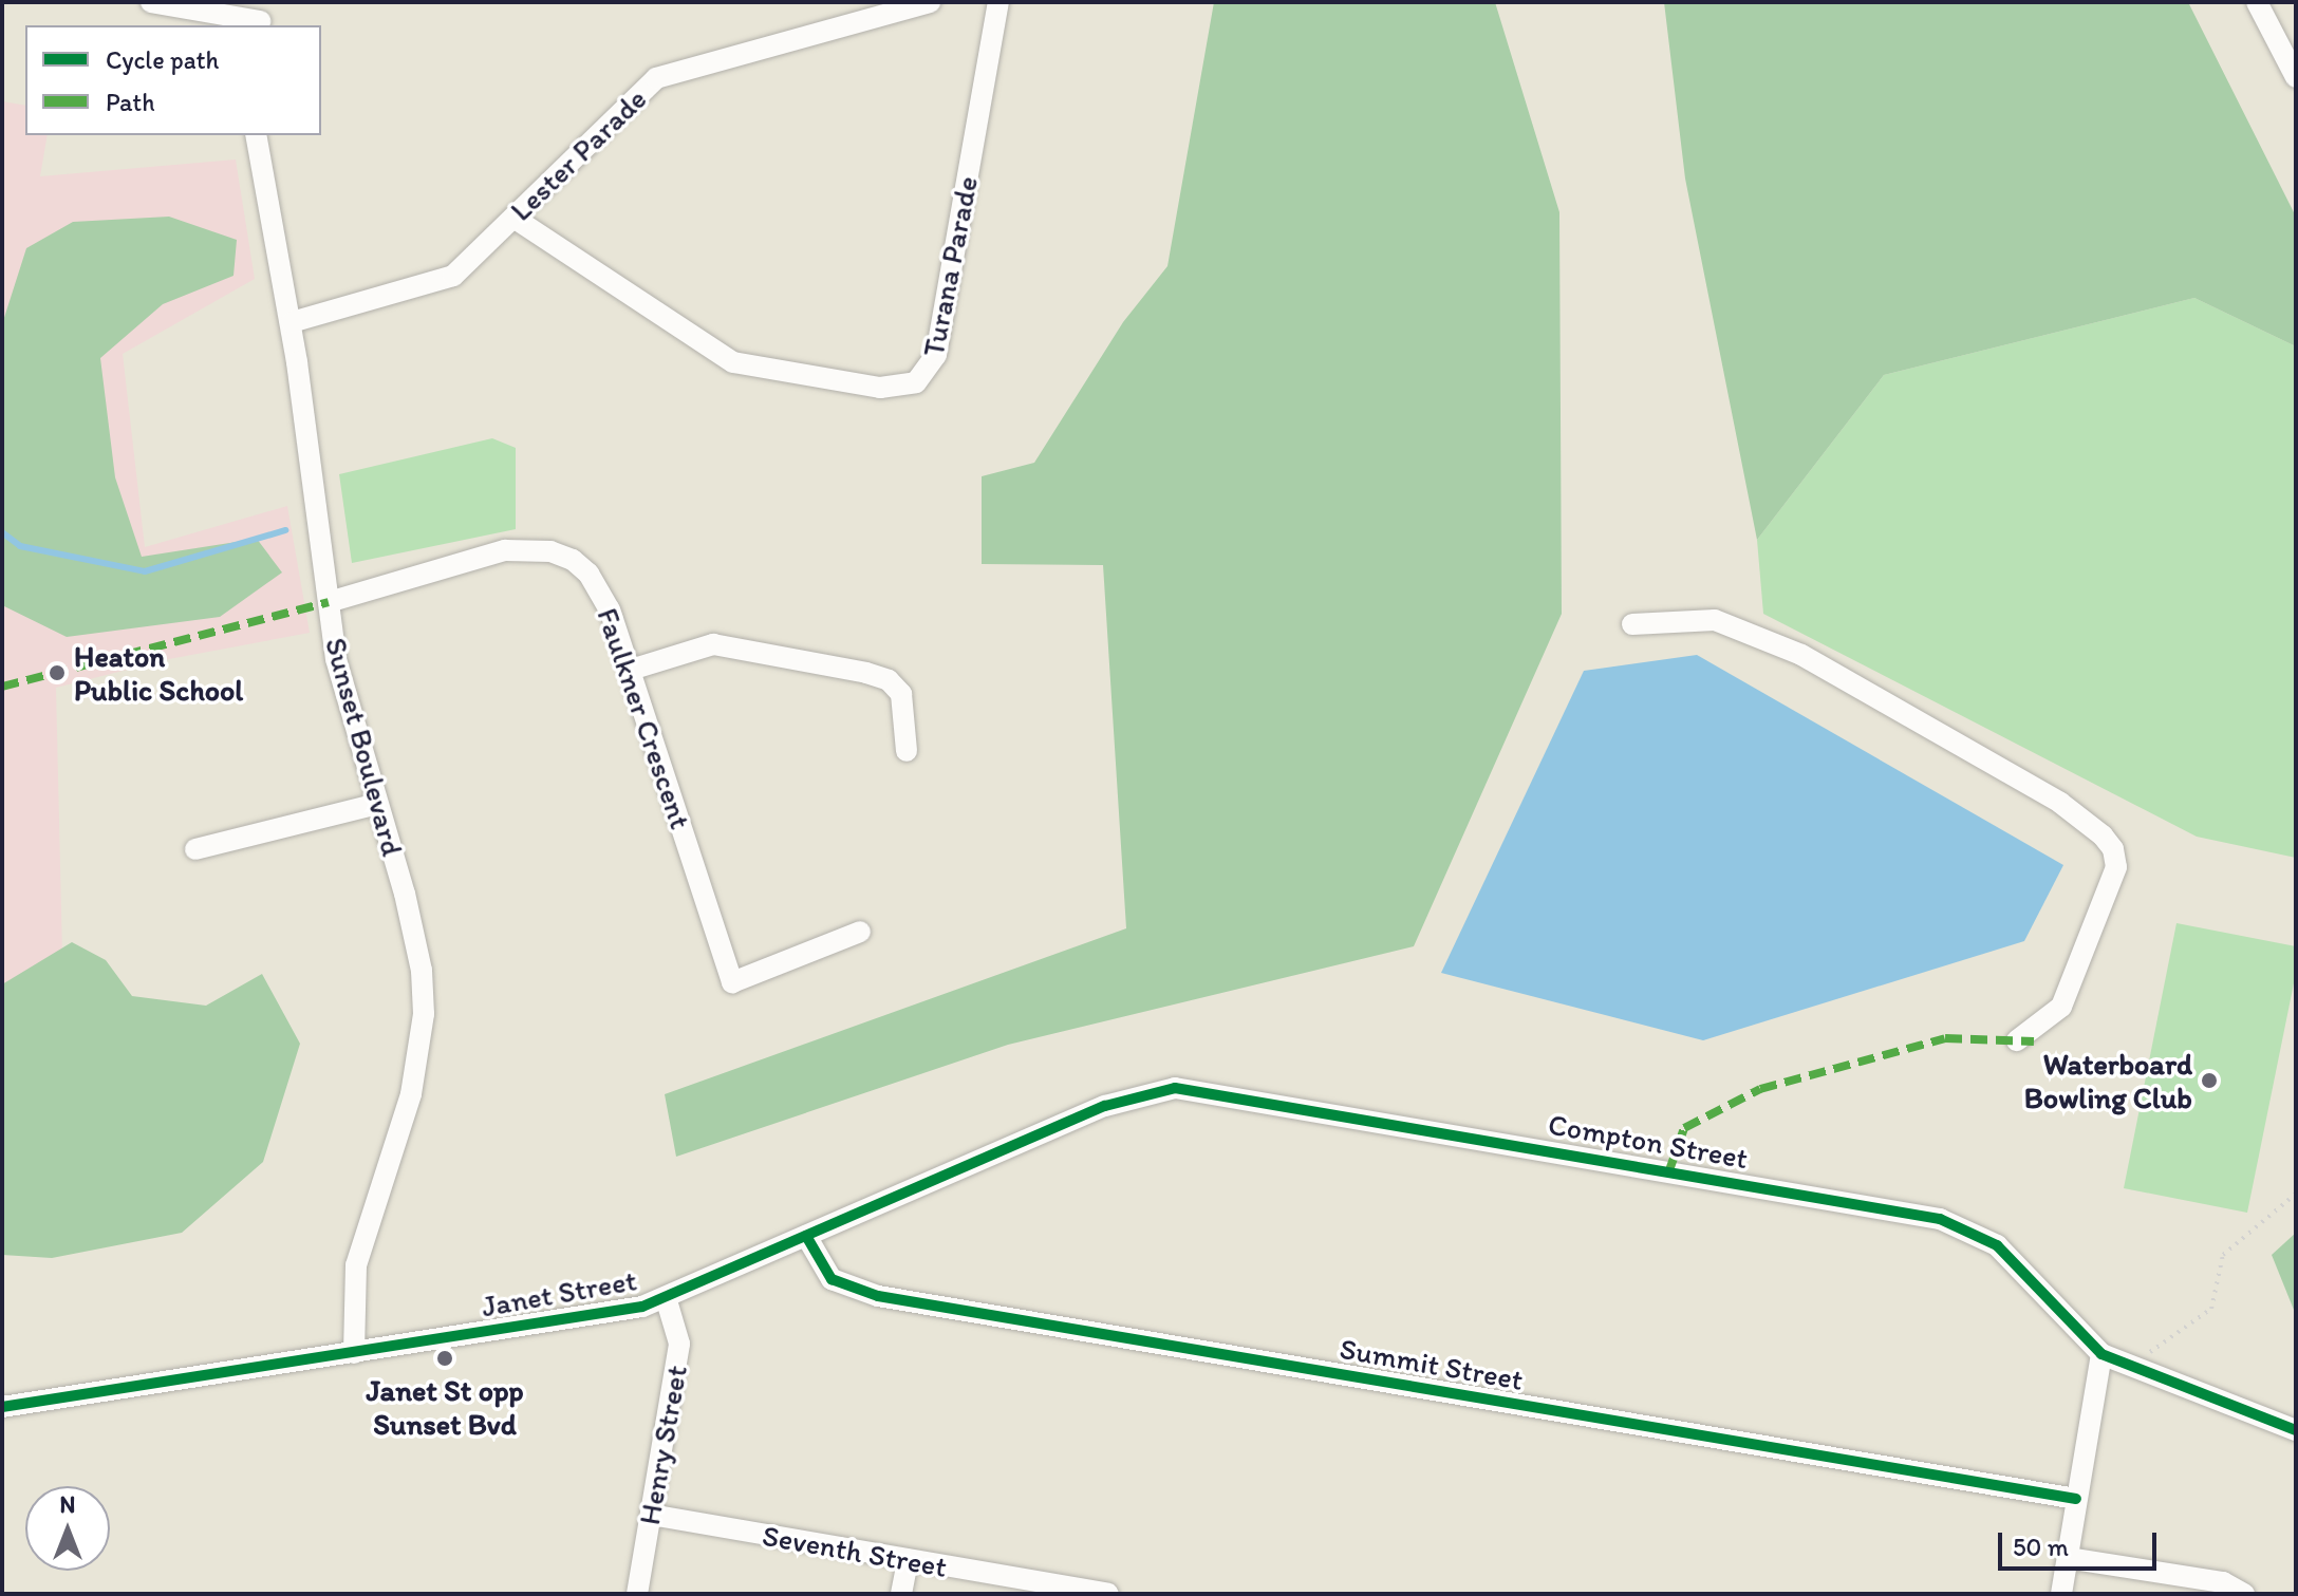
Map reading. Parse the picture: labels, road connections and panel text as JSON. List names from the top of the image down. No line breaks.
{"streets":{"street":["Lester Parade","Turana Parade","Faulkner Crescent","Sunset Boulevard","Compton Street","Janet Street","Summit Street","Henry Street","Seventh Street"]},"crossings":[["Lester Parade","Turana Parade"],["Lester Parade","Sunset Boulevard"],["Faulkner Crescent","Sunset Boulevard"],["Sunset Boulevard","Janet Street"],["Compton Street","Janet Street"],["Janet Street","Summit Street"],["Janet Street","Henry Street"],["Henry Street","Seventh Street"]],"places":["Heaton Public School","Waterboard Bowling Club","Janet St opp Sunset Bvd"],"legend":["Cycle path","Path"],"scale_bar":"50 m","north":"top"}
